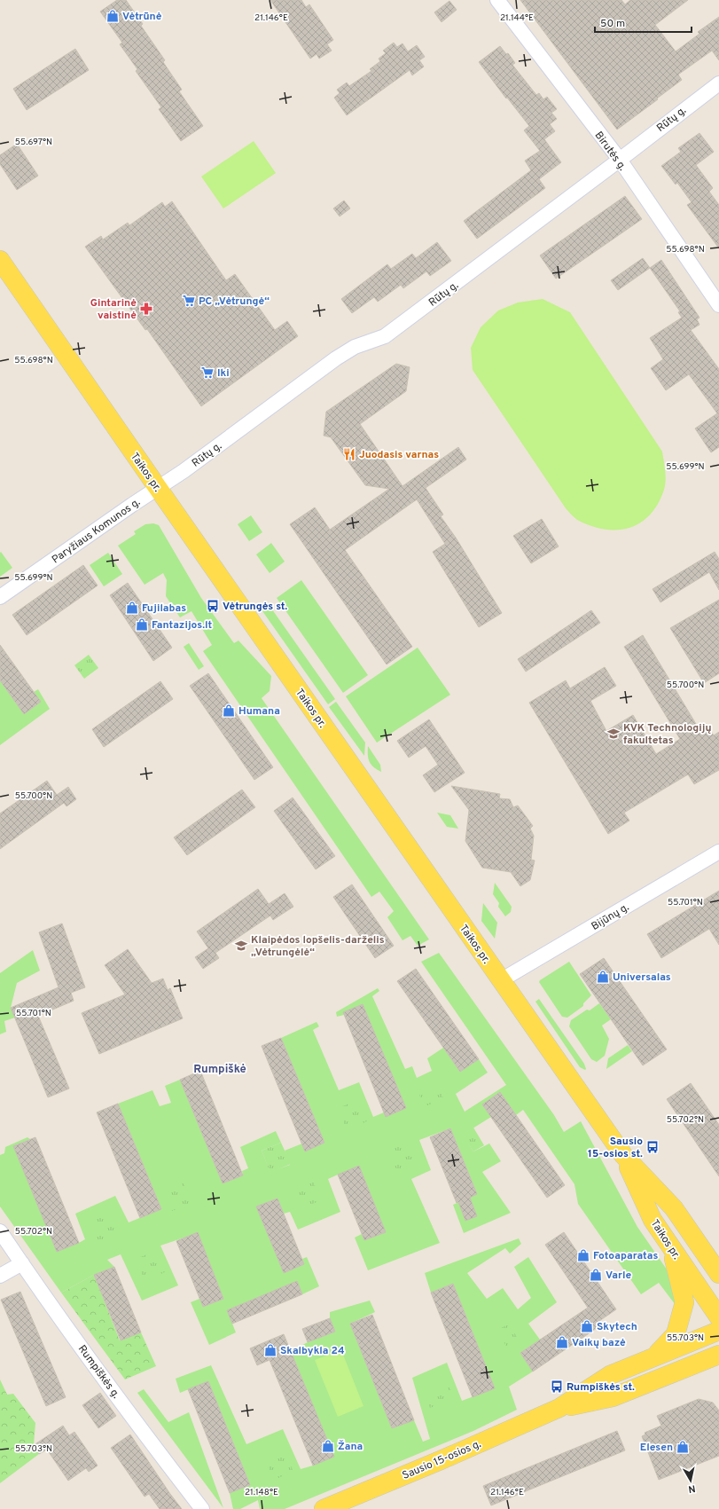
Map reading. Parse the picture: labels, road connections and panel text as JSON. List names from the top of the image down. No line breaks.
{"streets":{"main road":["Taikos pr.","Sausio 15-osios g."],"street":["Rūtų g.","Birutės g.","Paryžiaus Komunos g.","Bijūnų g.","Rumpiškės g."]},"crossings":[["Rūtų g.","Birutės g."],["Rūtų g.","Taikos pr."],["Rūtų g.","Paryžiaus Komunos g."],["Taikos pr.","Paryžiaus Komunos g."],["Taikos pr.","Bijūnų g."]],"districts":["Rumpiškė"],"places":{"shop":["Vėtrūnė","Fujilabas","Fantazijos.lt","Humana","Universalas","Fotoaparatas","Varle","Skytech","Vaikų bazė","Skalbykla 24","Žana","Elesen"],"supermarket":["PC „Vėtrungė“","Iki"],"pharmacy":["Gintarinė vaistinė"],"restaurant":["Juodasis varnas"],"bus stop":["Vėtrungės st.","Sausio 15-osios st.","Rumpiškės st."],"school or university":["KVK Technologijų fakultetas","Klaipėdos lopšelis-darželis „Vėtrungėlė“"]},"scale_bar":"50 m","north":"bottom","coordinates":["21.144°E","21.146°E","55.697°N","55.698°N","55.699°N","55.700°N","55.701°N","55.702°N","55.703°N","21.148°E"]}
